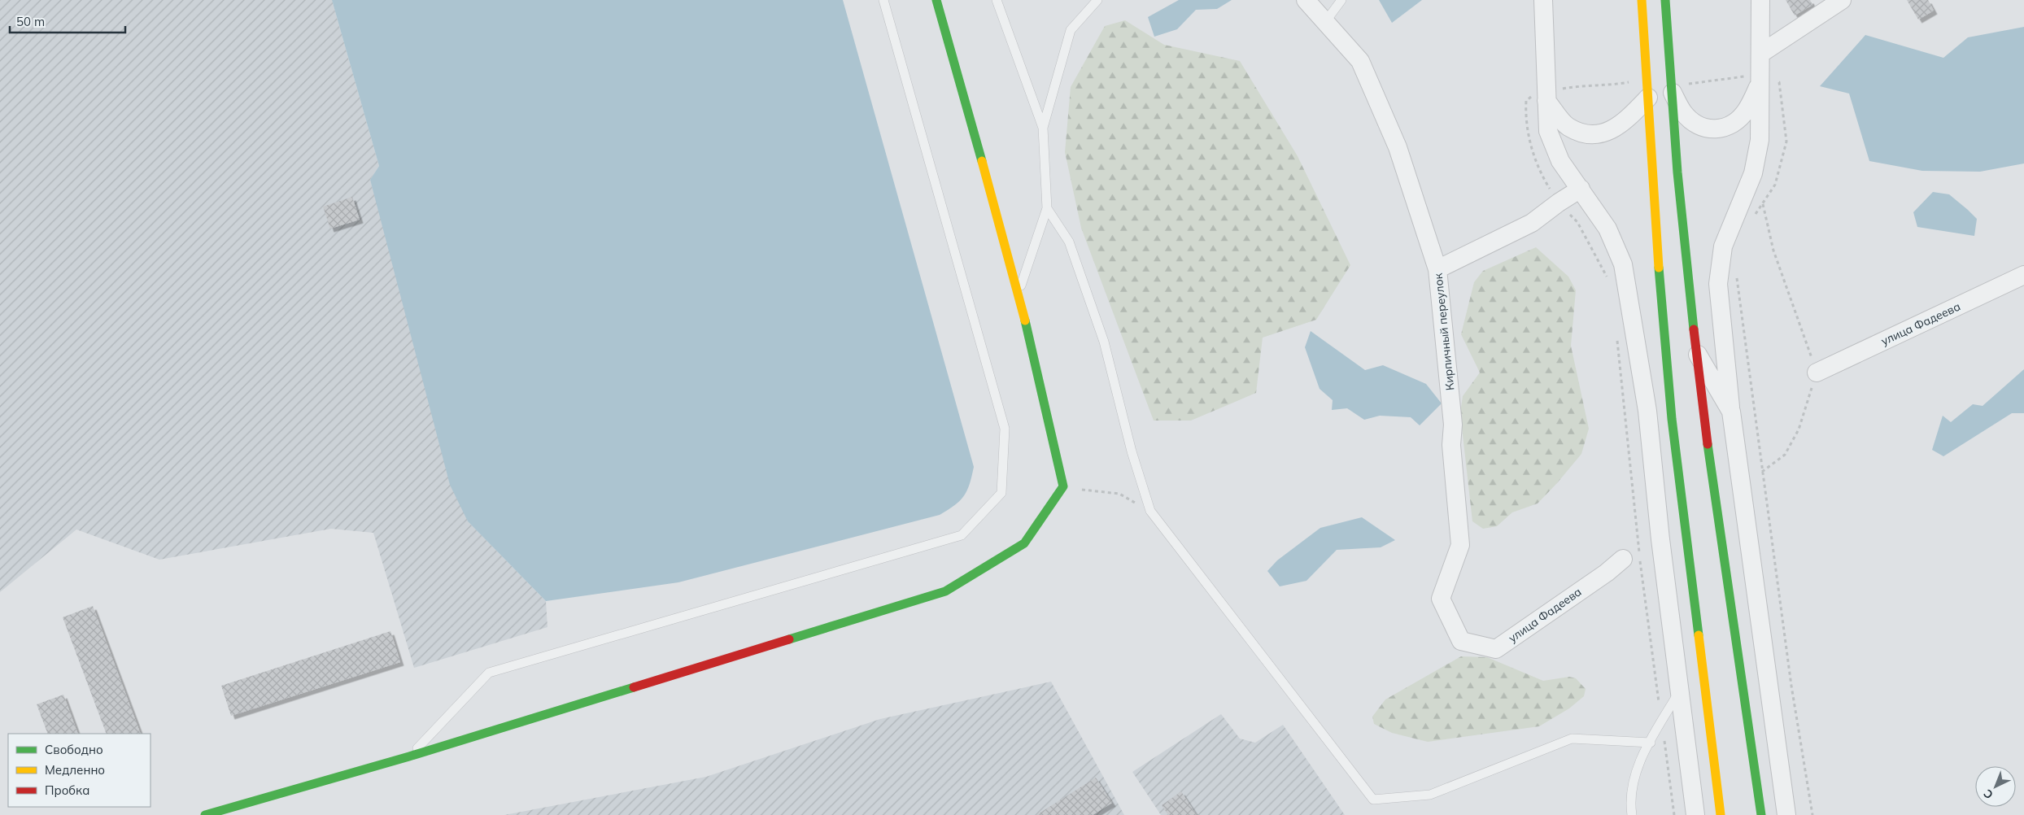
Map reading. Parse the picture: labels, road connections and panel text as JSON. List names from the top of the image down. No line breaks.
{"streets":{"street":["улица Фадеева","Кирпичный переулок"]},"crossings":[["улица Фадеева","Кирпичный переулок"]],"legend":["Свободно","Медленно","Пробка"],"scale_bar":"50 m","north":"bottom left"}
